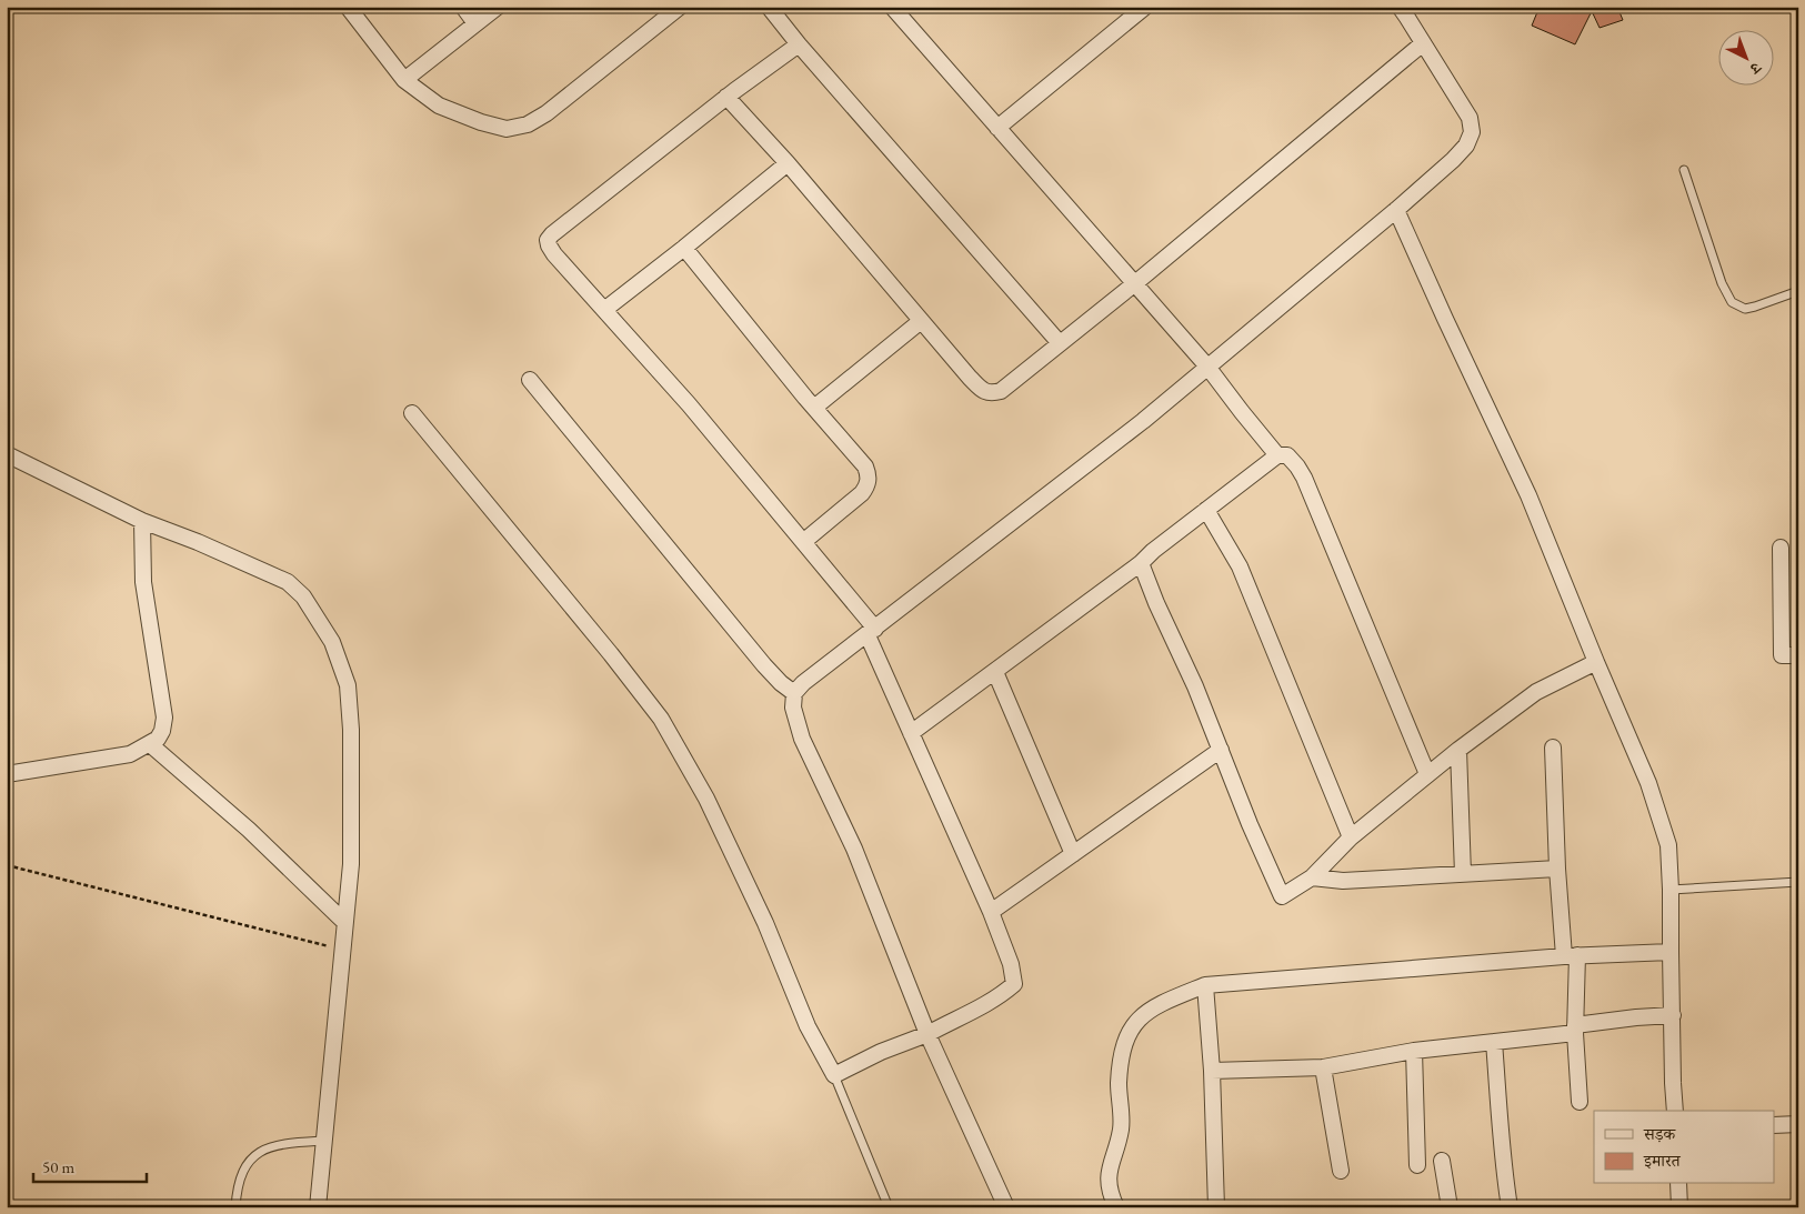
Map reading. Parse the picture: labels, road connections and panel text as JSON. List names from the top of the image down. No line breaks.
{"legend":["सड़क","इमारत"],"scale_bar":"50 m","north":"bottom right"}
